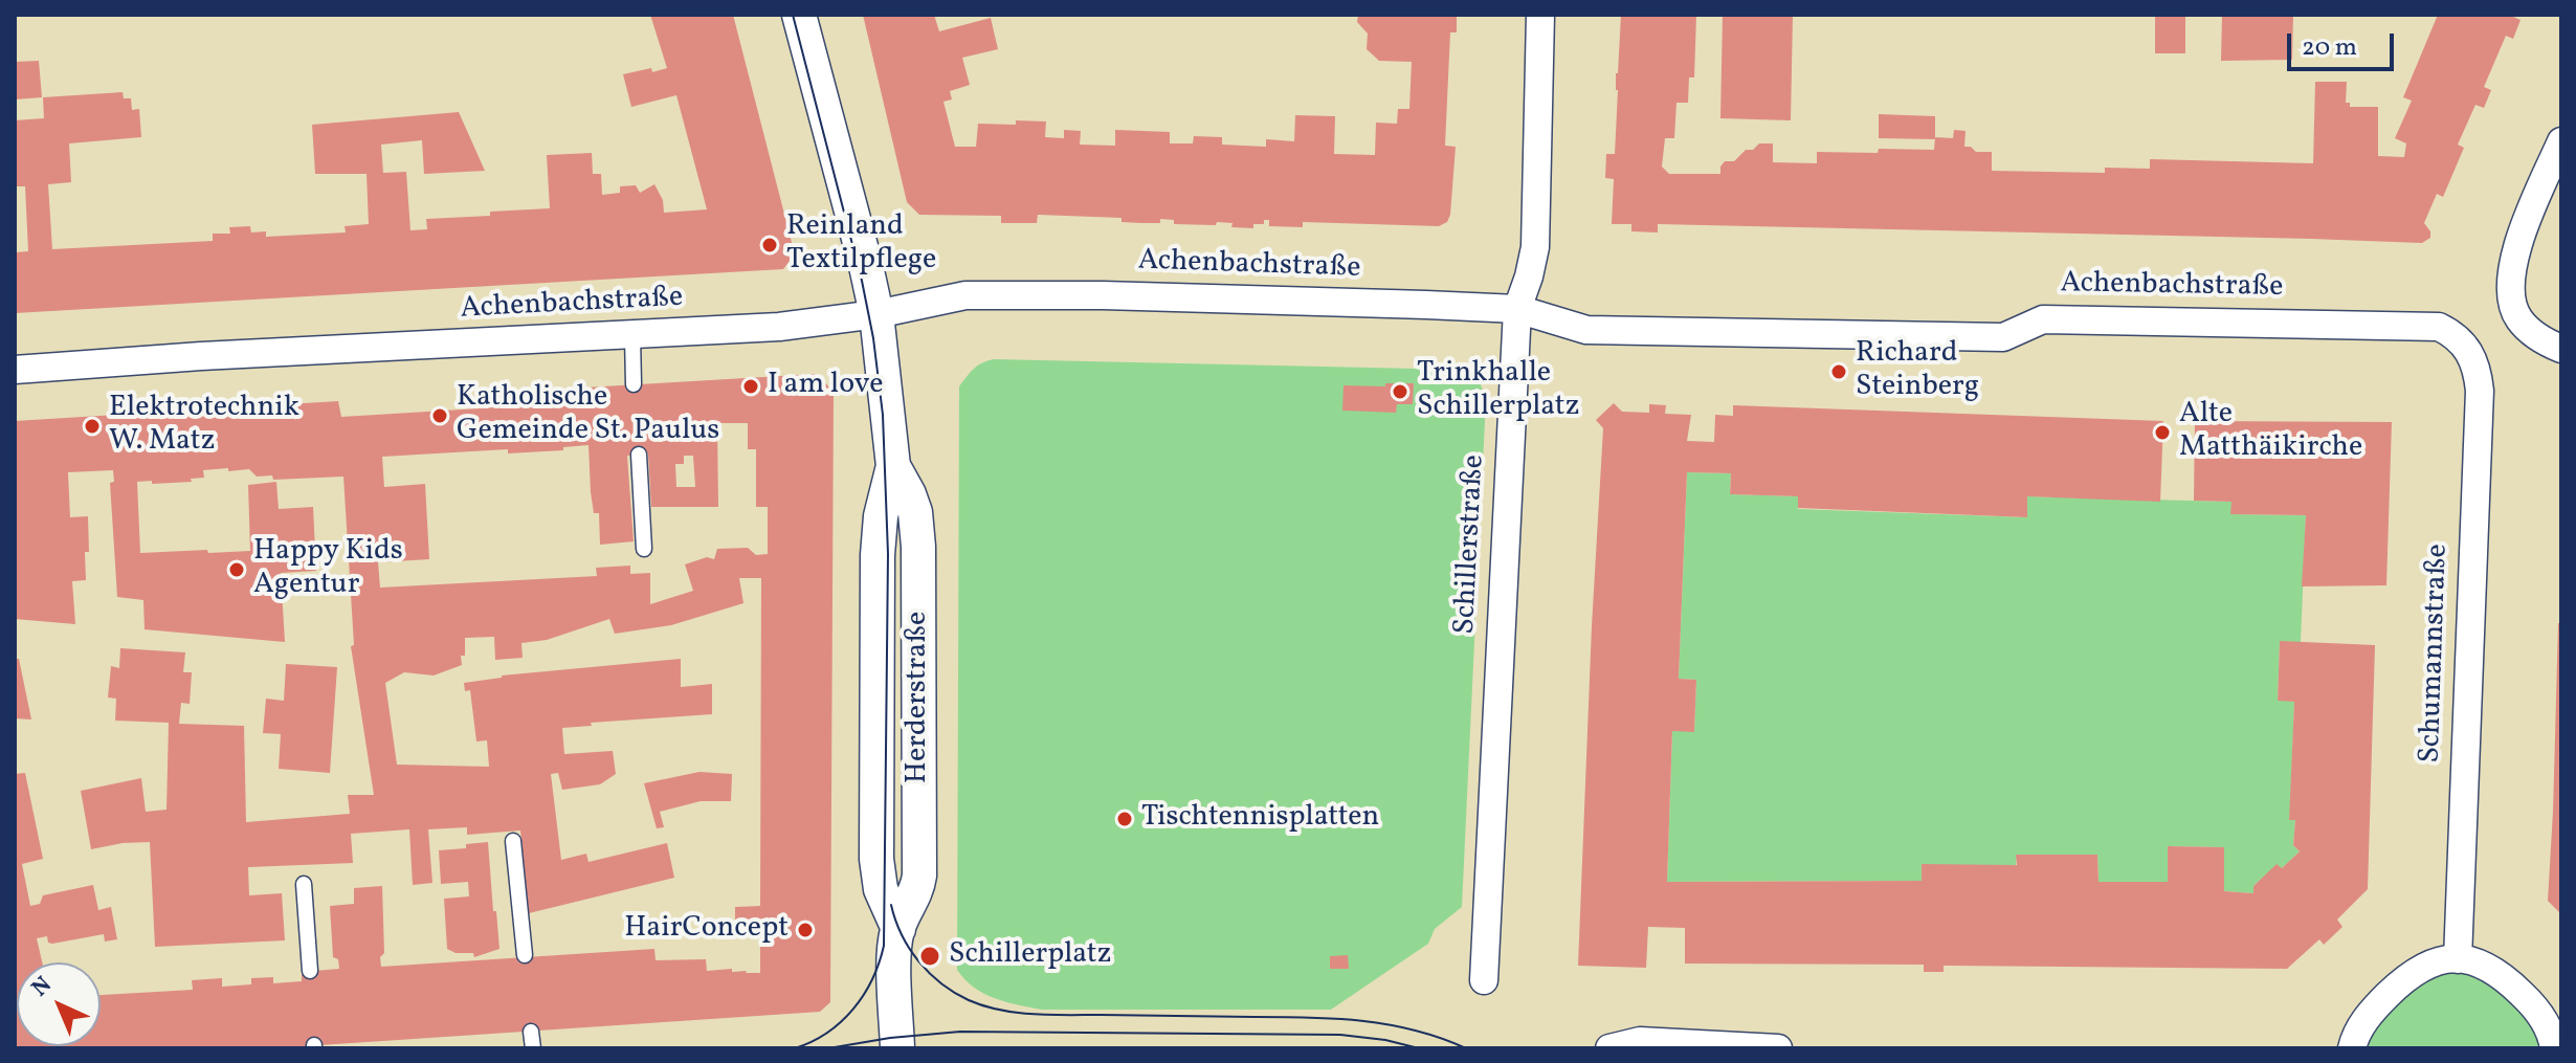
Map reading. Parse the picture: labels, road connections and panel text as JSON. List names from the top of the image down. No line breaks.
{"streets":{"street":["Achenbachstraße","Schillerstraße","Schumannstraße","Herderstraße"]},"crossings":[["Achenbachstraße","Schillerstraße"],["Achenbachstraße","Schumannstraße"],["Achenbachstraße","Herderstraße"]],"places":["Reinland Textilpflege","Richard Steinberg","I am love","Trinkhalle Schillerplatz","Katholische Gemeinde St. Paulus","Elektrotechnik W. Matz","Alte Matthäikirche","Happy Kids Agentur","Tischtennisplatten","HairConcept","Schillerplatz"],"scale_bar":"20 m","north":"top left"}
